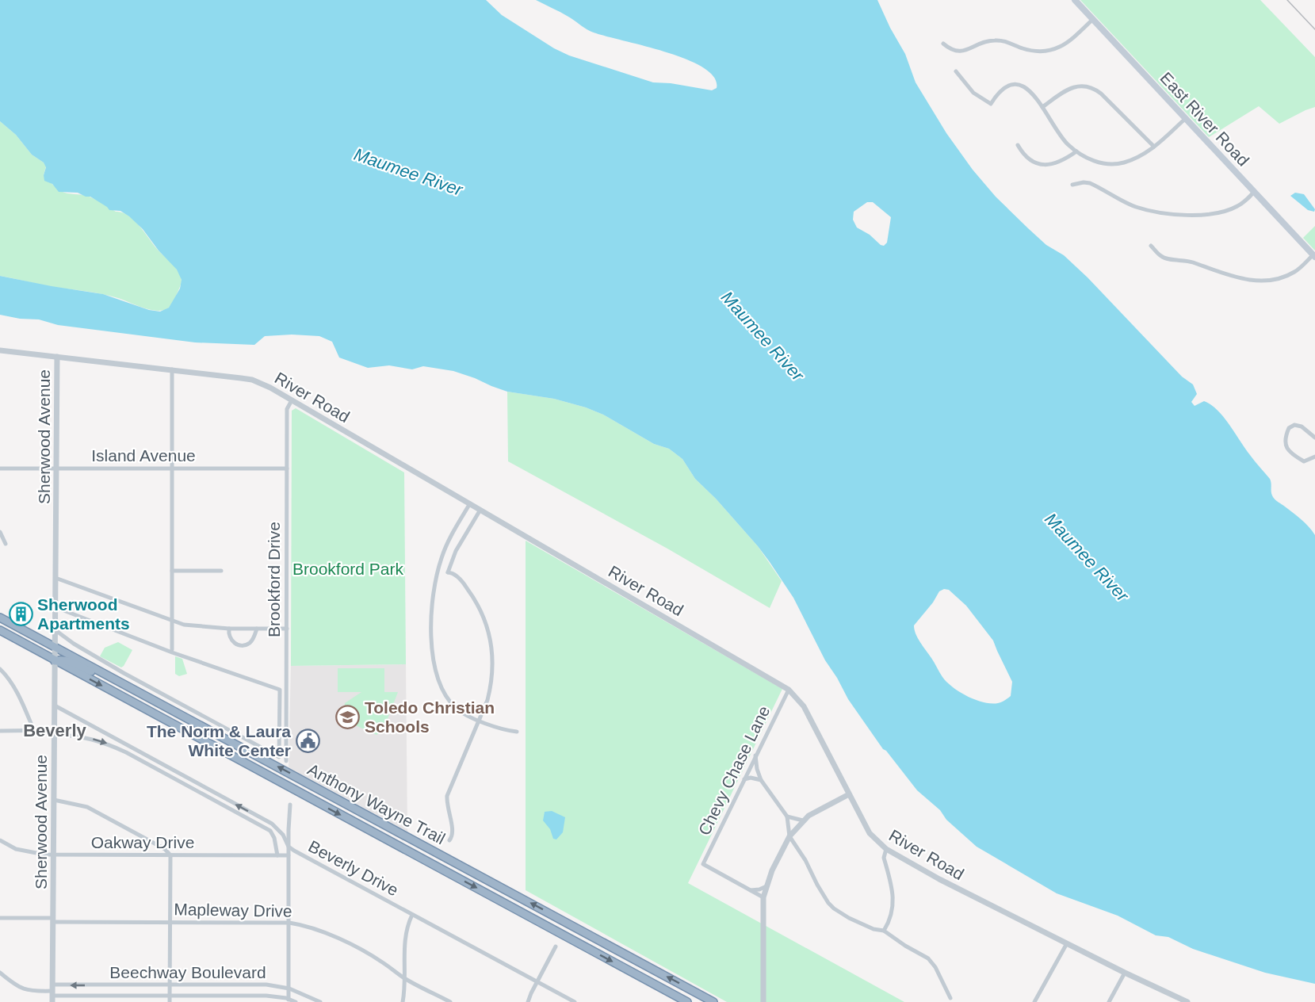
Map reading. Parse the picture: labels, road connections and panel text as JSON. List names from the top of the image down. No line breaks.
{"streets":{"highway":["Anthony Wayne Trail"],"main road":["East River Road"],"street":["River Road","Sherwood Avenue","Island Avenue","Brookford Drive","Chevy Chase Lane","Oakway Drive","Beverly Drive","Mapleway Drive","Beechway Boulevard"]},"crossings":[["River Road","Sherwood Avenue"],["River Road","Brookford Drive"],["River Road","Chevy Chase Lane"],["Sherwood Avenue","Island Avenue"],["Sherwood Avenue","Anthony Wayne Trail"],["Sherwood Avenue","Oakway Drive"],["Sherwood Avenue","Beverly Drive"],["Sherwood Avenue","Mapleway Drive"],["Sherwood Avenue","Beechway Boulevard"],["Island Avenue","Brookford Drive"]],"districts":["Beverly"],"water":["Maumee River"],"parks":["Brookford Park"],"places":{"building":["Sherwood Apartments"],"school or university":["Toledo Christian Schools"],"public building":["The Norm & Laura White Center"]}}
